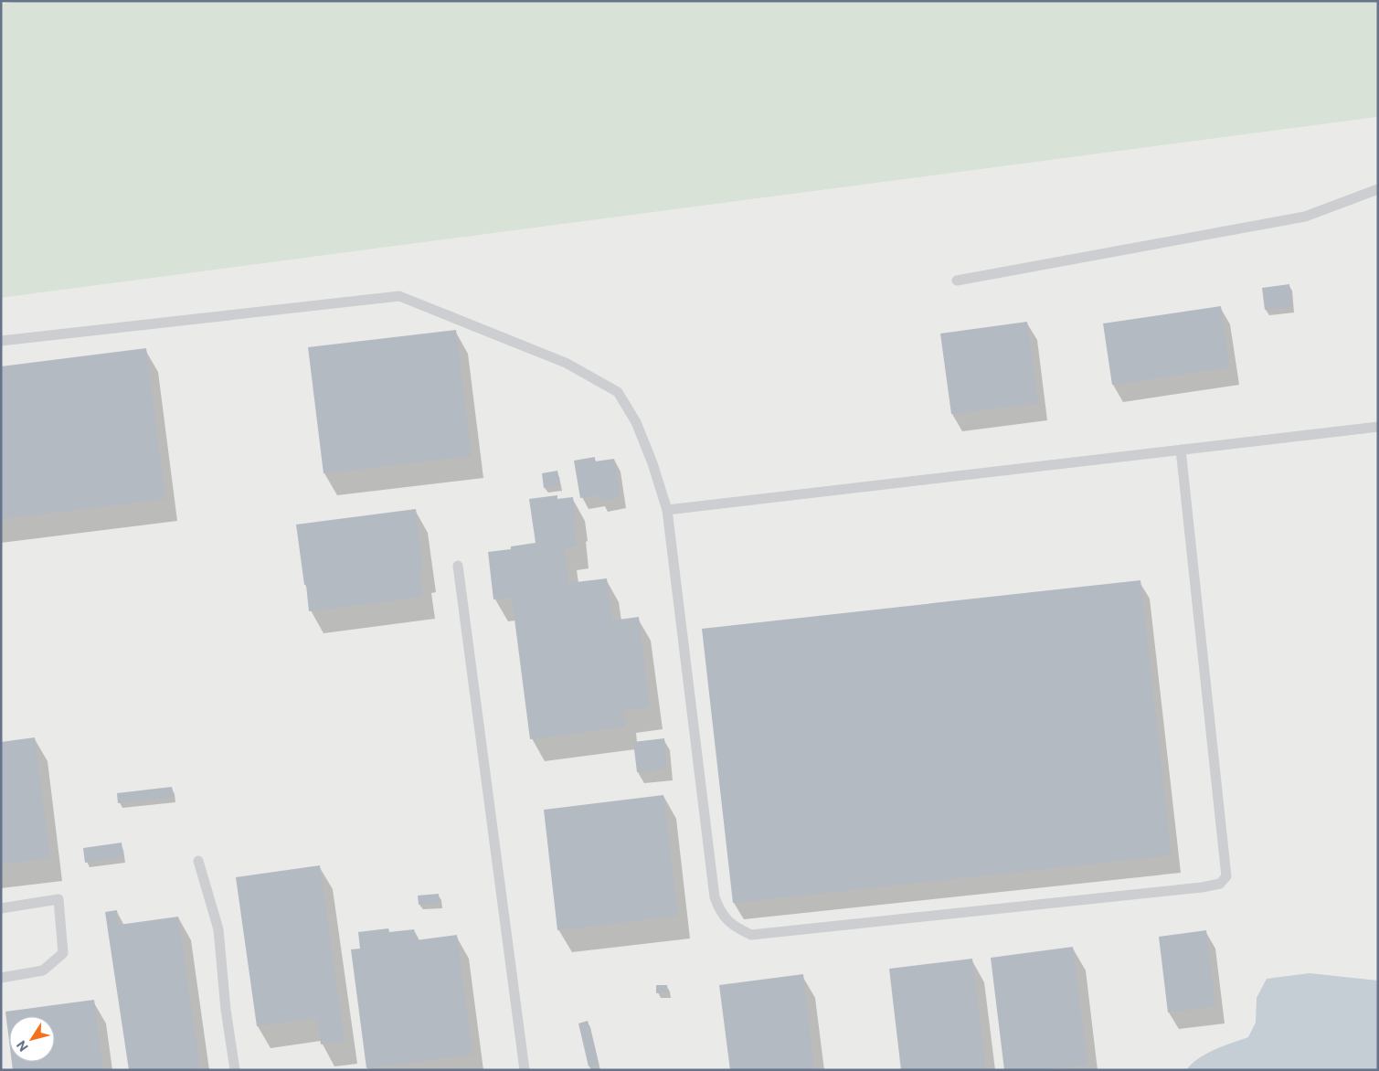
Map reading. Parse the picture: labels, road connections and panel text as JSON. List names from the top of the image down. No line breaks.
{"north":"bottom left"}
